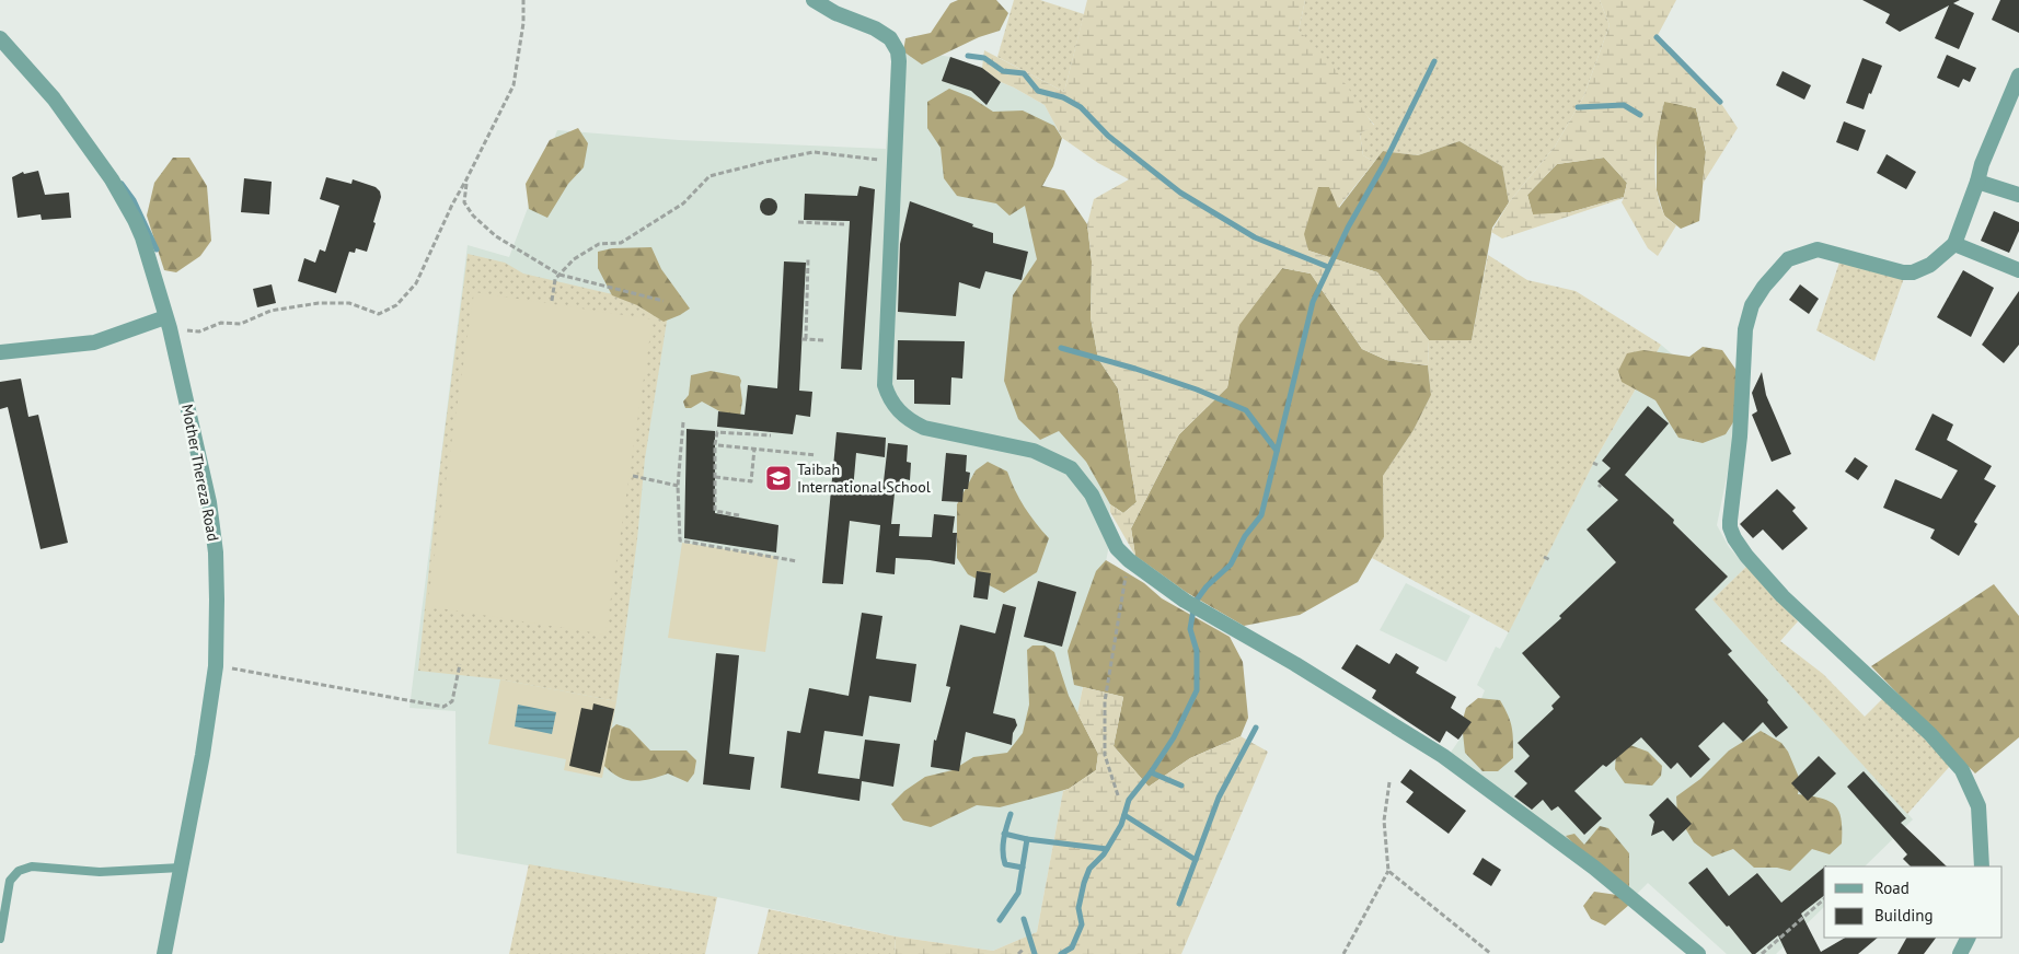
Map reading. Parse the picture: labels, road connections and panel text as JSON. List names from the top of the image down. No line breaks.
{"streets":{"street":["Mother Thereza Road"]},"places":{"school or university":["Taibah International School"]},"legend":["Road","Building"]}
